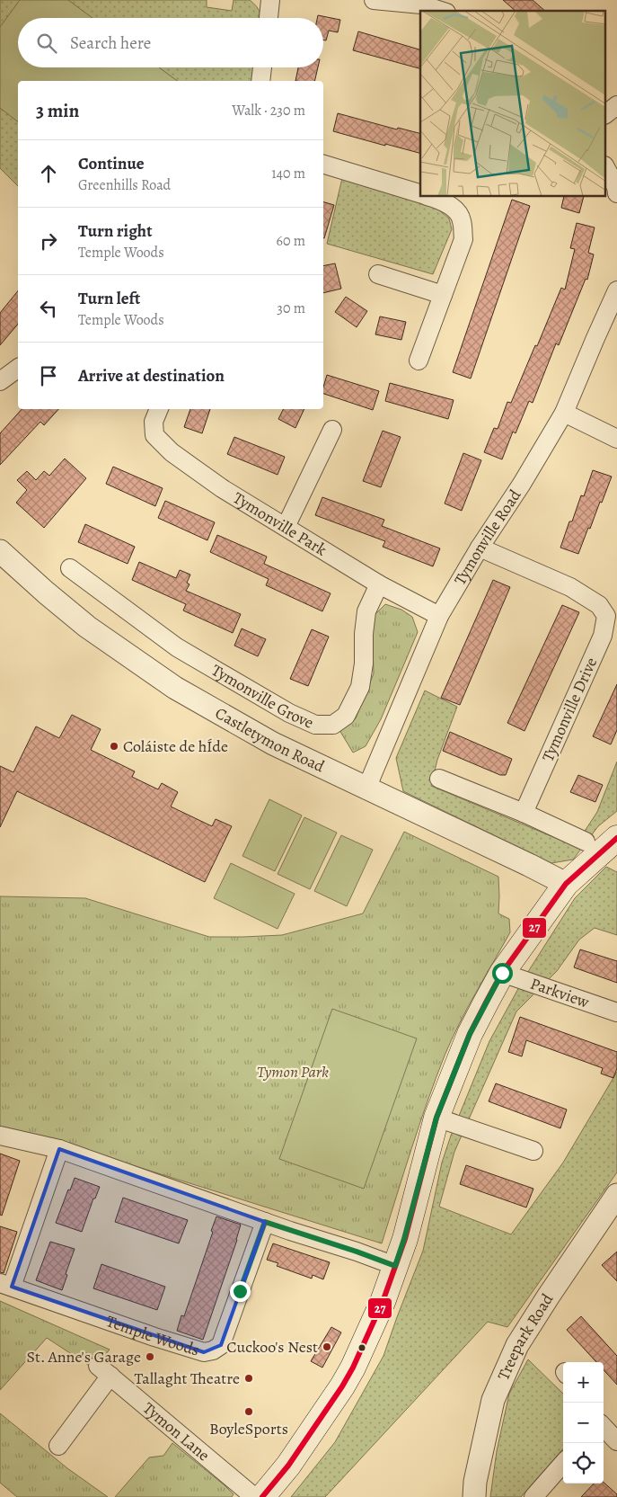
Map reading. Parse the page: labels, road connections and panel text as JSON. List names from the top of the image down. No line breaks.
{"streets":{"street":["Tymonville Park","Tymonville Road","Tymonville Grove","Tymonville Drive","Castletymon Road","Parkview","Temple Woods","Treepark Road","Tymon Lane"]},"crossings":[["Tymonville Park","Tymonville Road"],["Tymonville Park","Tymonville Grove"],["Tymonville Road","Tymonville Drive"],["Tymonville Road","Castletymon Road"]],"parks":["Tymon Park"],"places":["Coláiste de hÍde","Cuckoo's Nest","St. Anne's Garage","Tallaght Theatre","BoyleSports"],"lines":["transit line 27"],"page":{"search":"Search here","heading":["3 min","Walk · 230 m"],"list":[["Continue","Greenhills Road","140 m"],["Turn right","Temple Woods","60 m"],["Turn left","Temple Woods","30 m"],"Arrive at destination"],"map_buttons":["+","−"]}}
